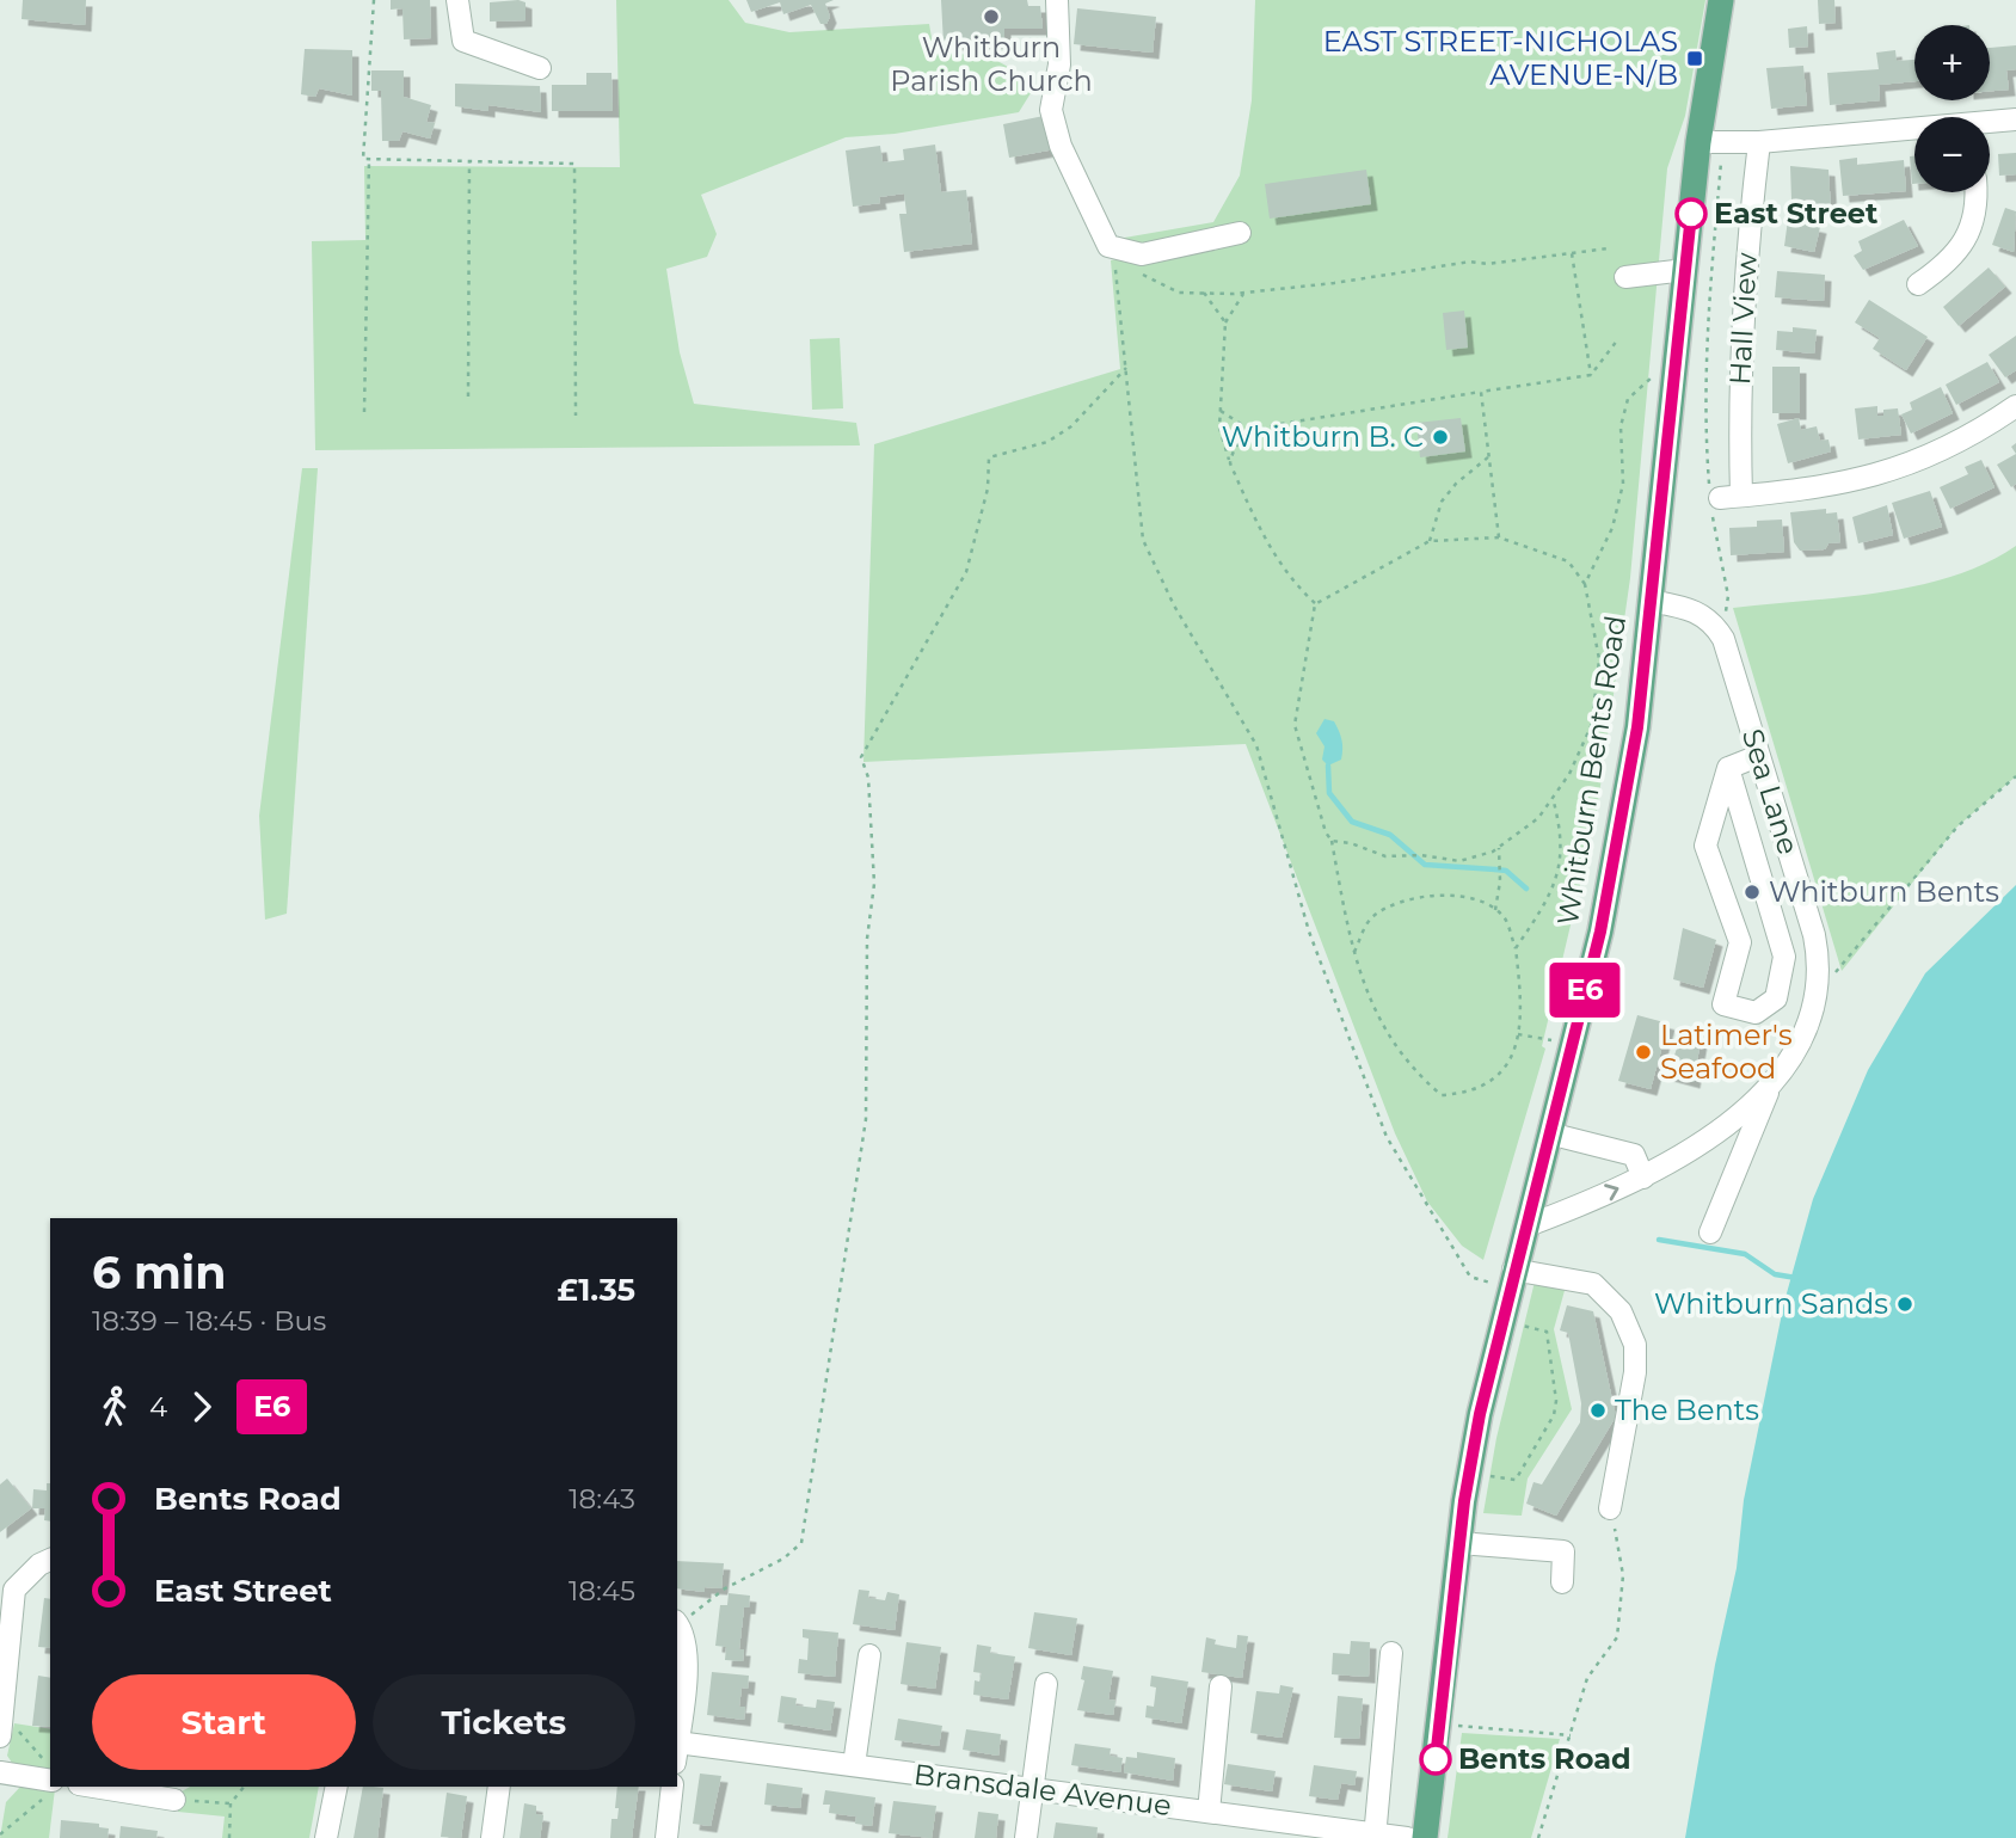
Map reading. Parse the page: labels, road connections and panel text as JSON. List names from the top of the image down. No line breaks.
{"streets":{"main road":["Whitburn Bents Road"],"street":["Hall View","Sea Lane","Bransdale Avenue"]},"crossings":[["Whitburn Bents Road","Sea Lane"]],"places":{"other":["Whitburn Parish Church","East Street","Whitburn B. C","Whitburn Bents","Latimer's Seafood","Whitburn Sands","The Bents","Bents Road"],"transit":["EAST STREET-NICHOLAS AVENUE-N/B"]},"lines":["bus line E6"],"page":{"on_map":"E6","map_buttons":["+","−"],"heading":["6 min","18:39 – 18:45 · Bus","£1.35"],"legs":["4","E6"],"list":[{"name":"Bents Road","value":"18:43"},{"name":"East Street","value":"18:45"}],"buttons":["Start","Tickets"]}}
